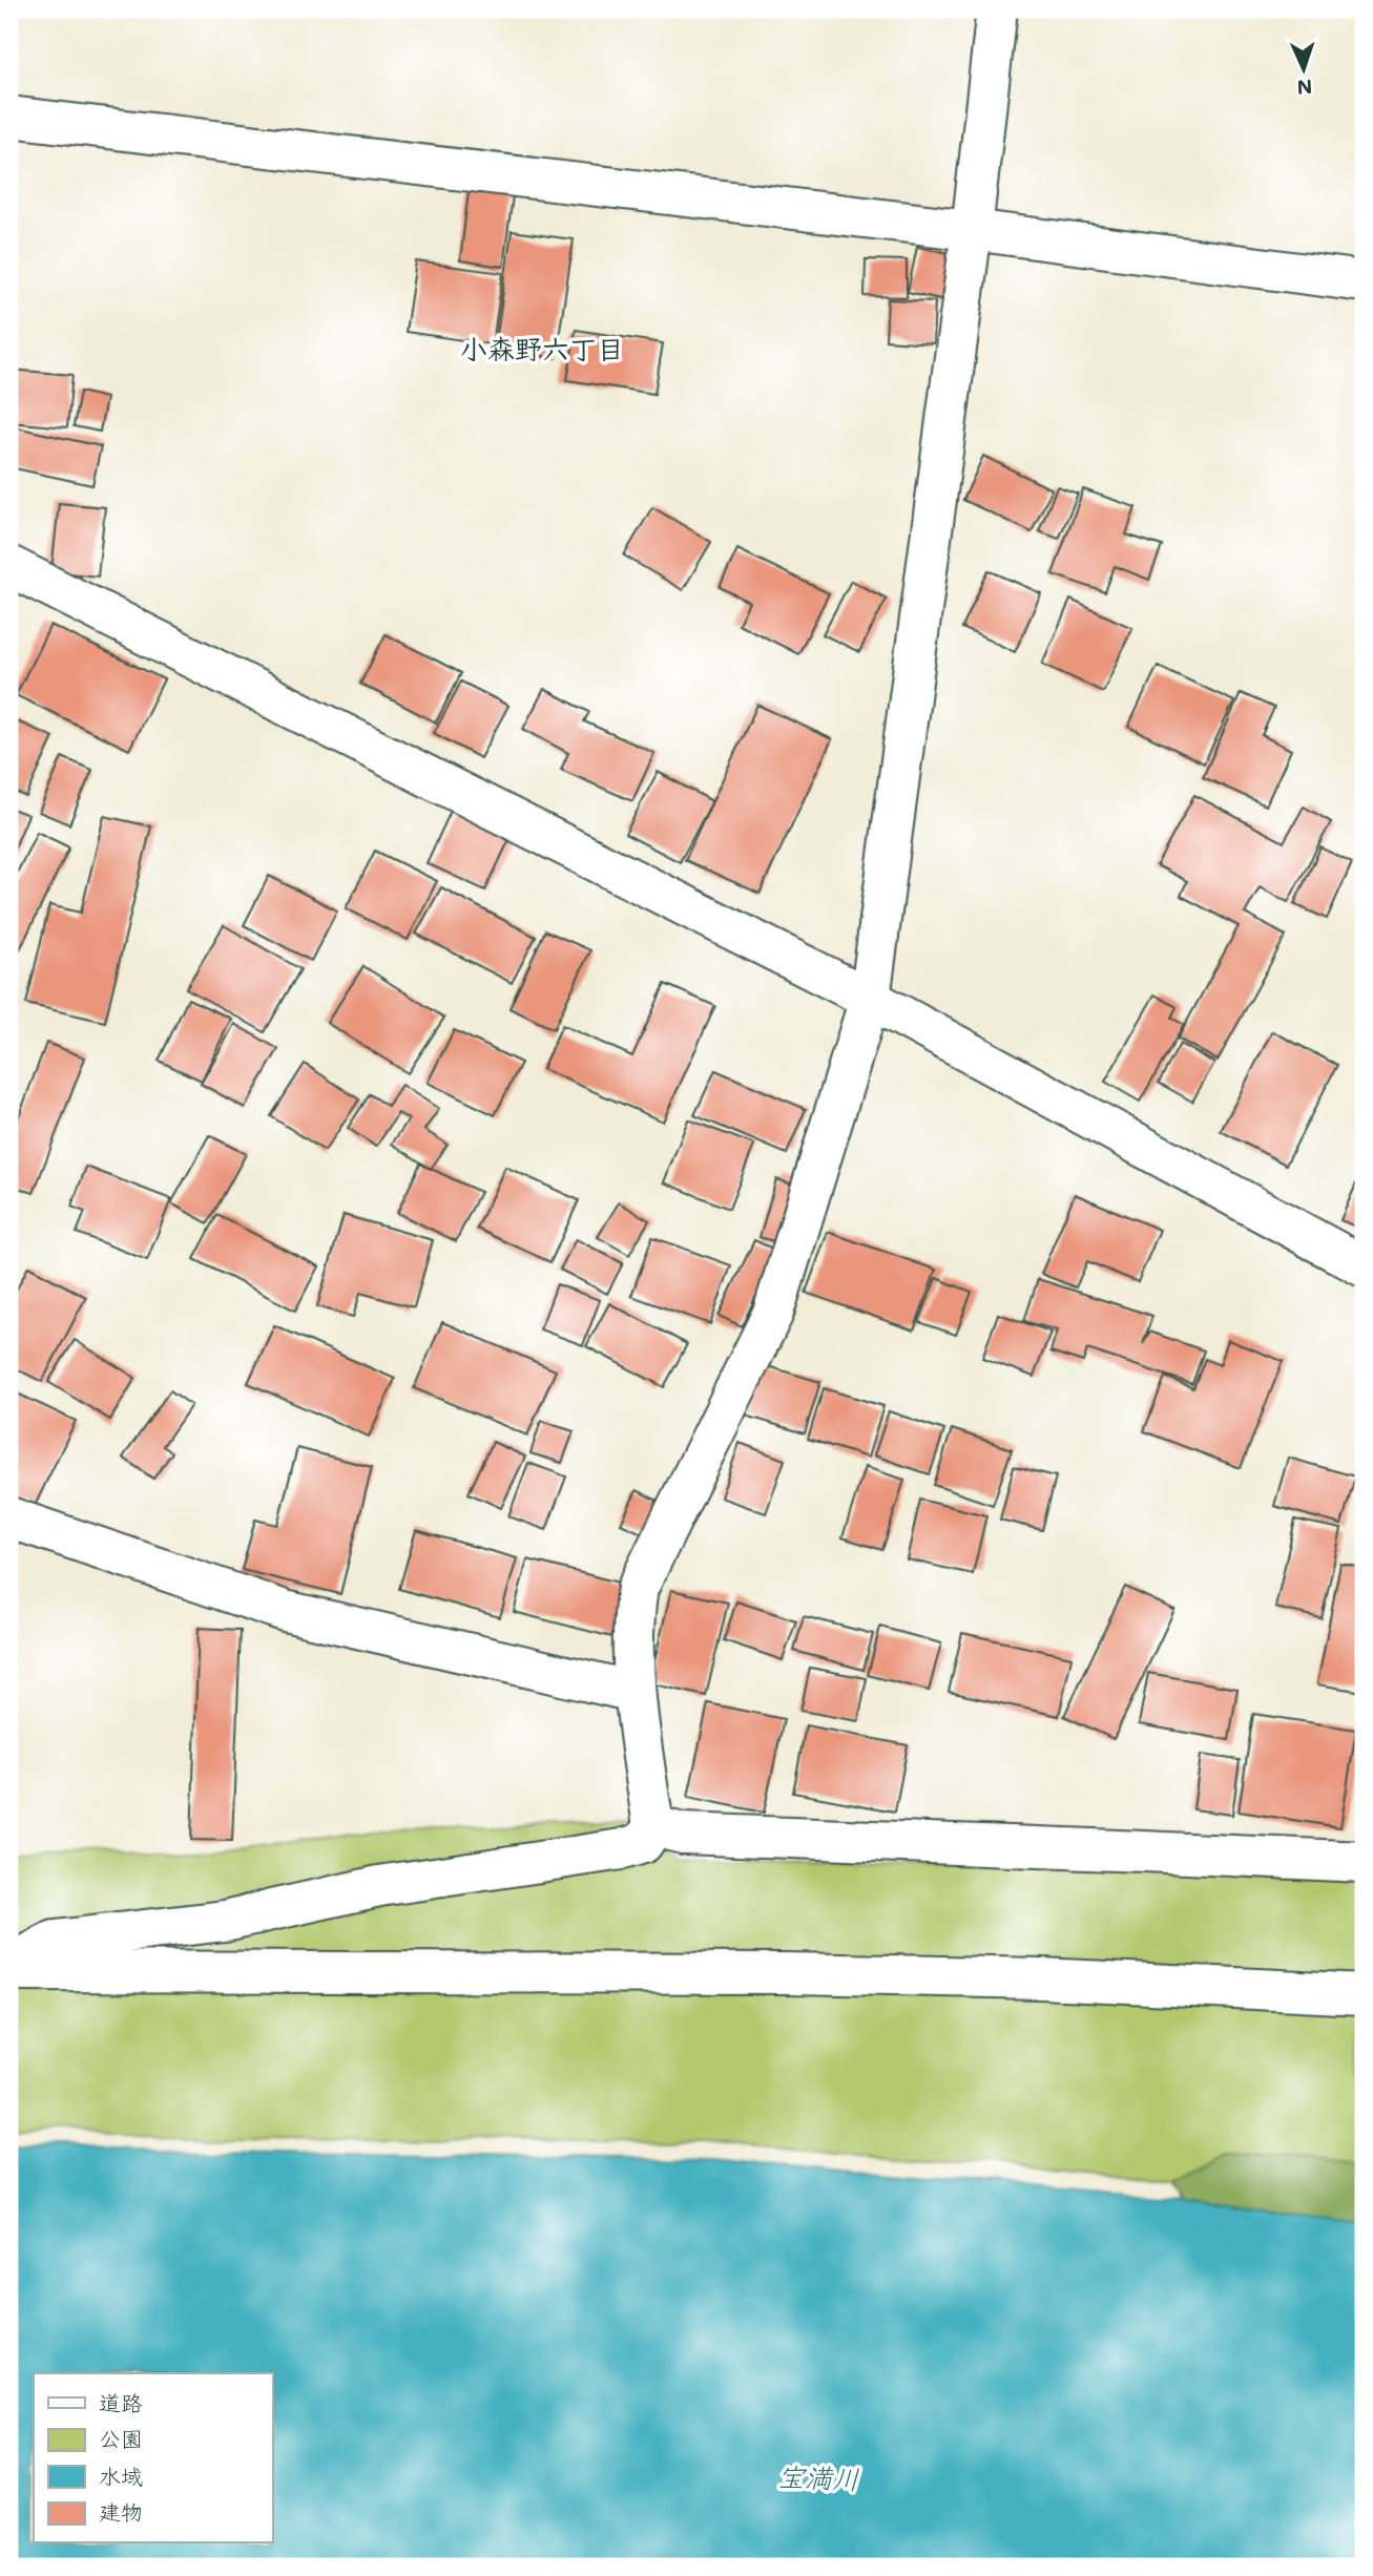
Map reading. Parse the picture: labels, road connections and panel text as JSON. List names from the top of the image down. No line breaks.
{"districts":["小森野六丁目"],"water":["宝満川"],"legend":["道路","公園","水域","建物"],"north":"bottom"}
